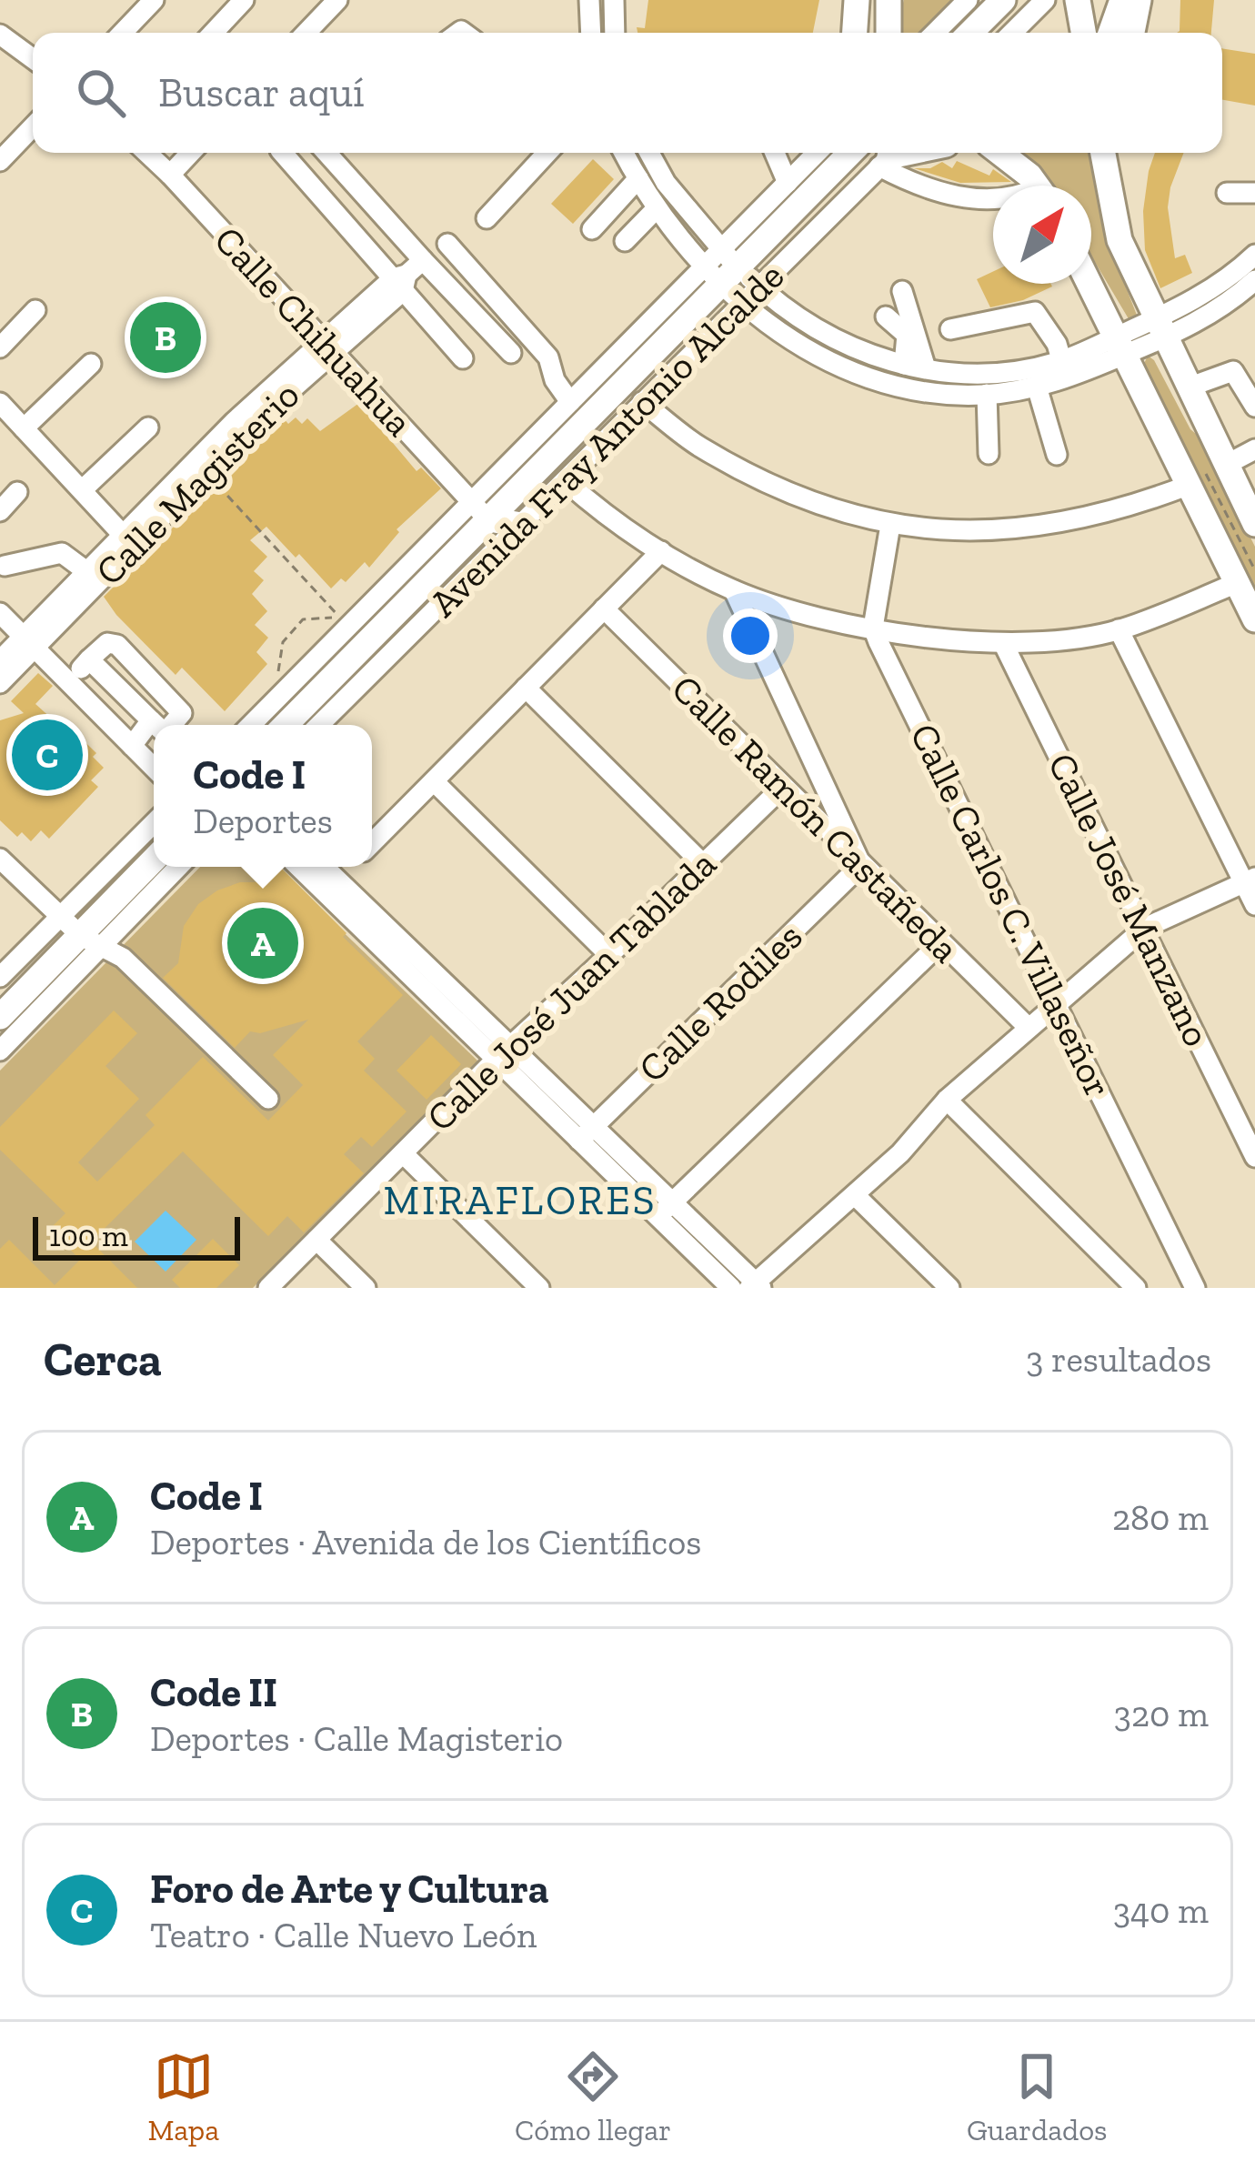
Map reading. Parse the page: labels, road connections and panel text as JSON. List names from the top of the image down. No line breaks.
{"streets":{"main road":["Avenida Fray Antonio Alcalde"],"street":["Calle Chihuahua","Calle Magisterio","Calle Ramón Castañeda","Calle José Manzano","Calle Carlos C. Villaseñor","Calle José Juan Tablada","Calle Rodiles"]},"crossings":[["Calle Chihuahua","Avenida Fray Antonio Alcalde"],["Calle Chihuahua","Calle Magisterio"],["Calle Ramón Castañeda","Calle José Juan Tablada"],["Calle Ramón Castañeda","Calle Rodiles"]],"districts":["MIRAFLORES"],"scale_bar":"100 m","north":"top right","page":{"search":"Buscar aquí","pins":["B","C","A"],"popup":["Code I","Deportes"],"scale":"100 m","heading":["Cerca","3 resultados"],"list":[{"mark":"A","name":"Code I","note":"Deportes · Avenida de los Científicos","value":"280 m"},{"mark":"B","name":"Code II","note":"Deportes · Calle Magisterio","value":"320 m"},{"mark":"C","name":"Foro de Arte y Cultura","note":"Teatro · Calle Nuevo León","value":"340 m"}],"nav":["Mapa","Cómo llegar","Guardados"]}}
